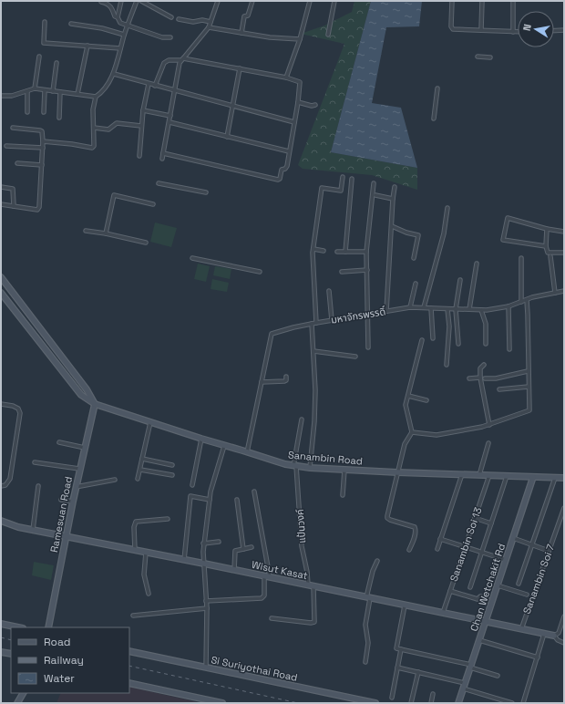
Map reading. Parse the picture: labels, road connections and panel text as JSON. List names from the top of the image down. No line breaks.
{"streets":{"street":["มหาจักรพรรดิ์","Sanambin Road","Ramesuan Road","แป้นวงค์","Sanambin Soi 13","Wisut Kasat","Sanambin Soi 7","Chan Wetchakit Rd","Si Suriyothai Road"]},"crossings":[["มหาจักรพรรดิ์","Sanambin Road"],["Sanambin Road","Ramesuan Road"],["Sanambin Road","แป้นวงค์"],["Sanambin Road","Sanambin Soi 13"],["Sanambin Road","Chan Wetchakit Rd"],["Ramesuan Road","Wisut Kasat"],["แป้นวงค์","Wisut Kasat"],["Sanambin Soi 13","Wisut Kasat"],["Wisut Kasat","Sanambin Soi 7"],["Wisut Kasat","Chan Wetchakit Rd"]],"legend":["Road","Railway","Water"],"north":"left"}
